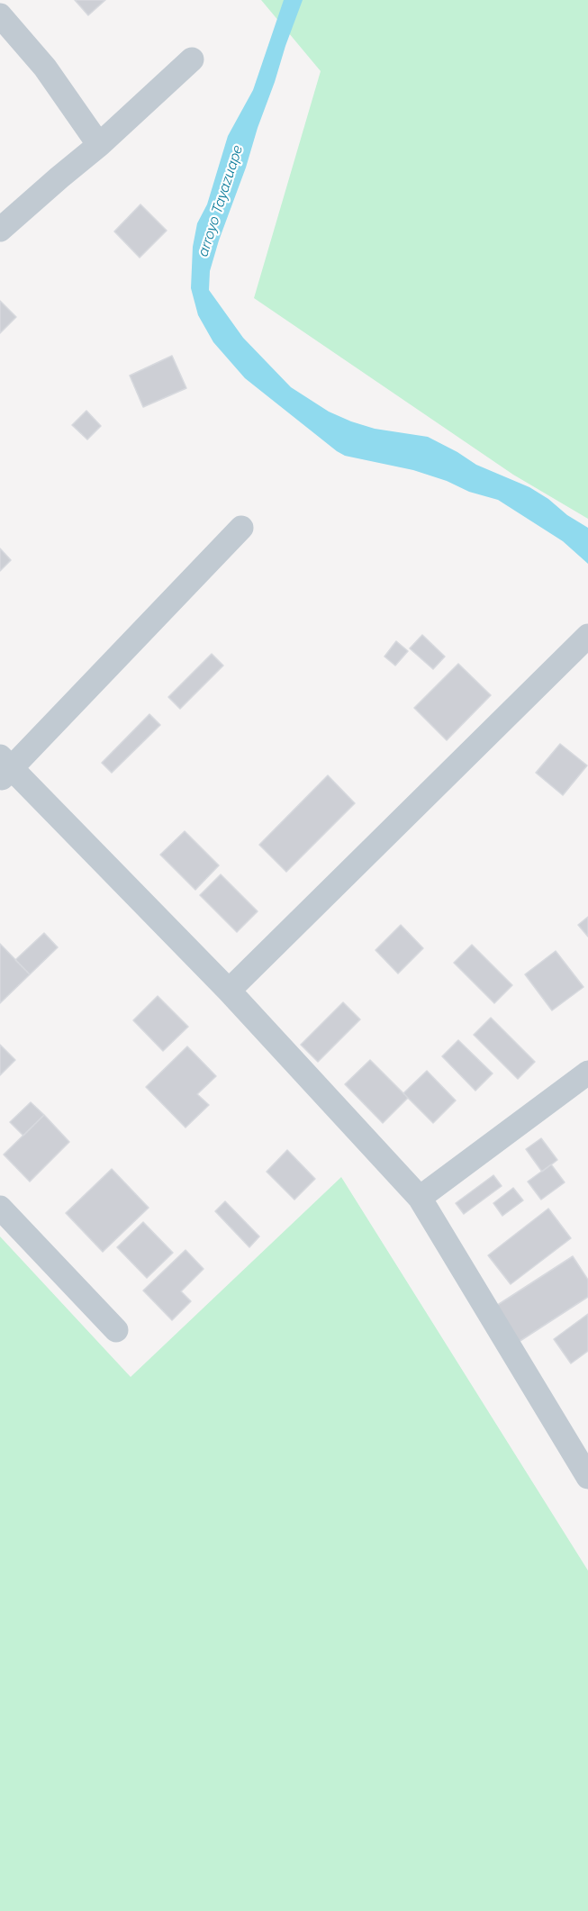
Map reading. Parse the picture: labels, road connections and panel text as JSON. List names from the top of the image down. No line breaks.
{"water":["arroyo Tayazuape"]}
